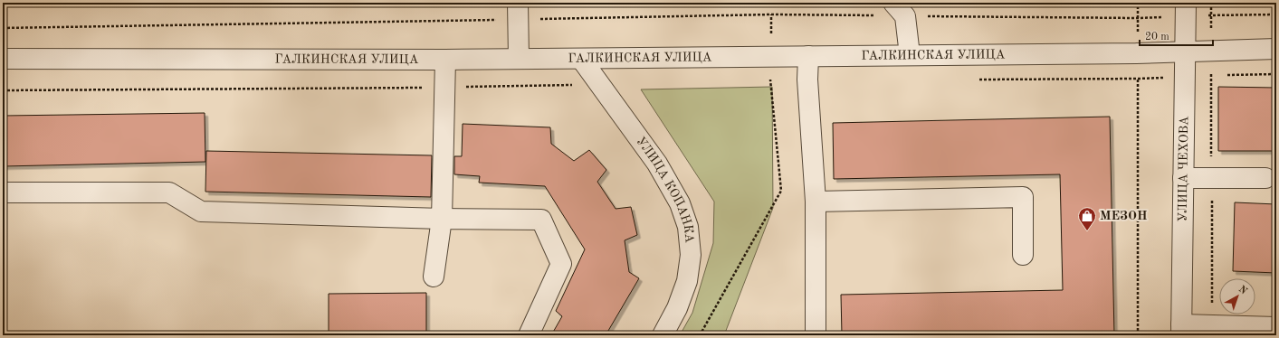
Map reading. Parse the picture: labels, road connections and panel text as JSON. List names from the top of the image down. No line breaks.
{"streets":{"street":["ГАЛКИНСКАЯ УЛИЦА","УЛИЦА ЧЕХОВА","УЛИЦА КОПАНКА"]},"crossings":[["ГАЛКИНСКАЯ УЛИЦА","УЛИЦА ЧЕХОВА"],["ГАЛКИНСКАЯ УЛИЦА","УЛИЦА КОПАНКА"]],"places":{"shop":["МЕЗОН"]},"scale_bar":"20 m","north":"top right"}
